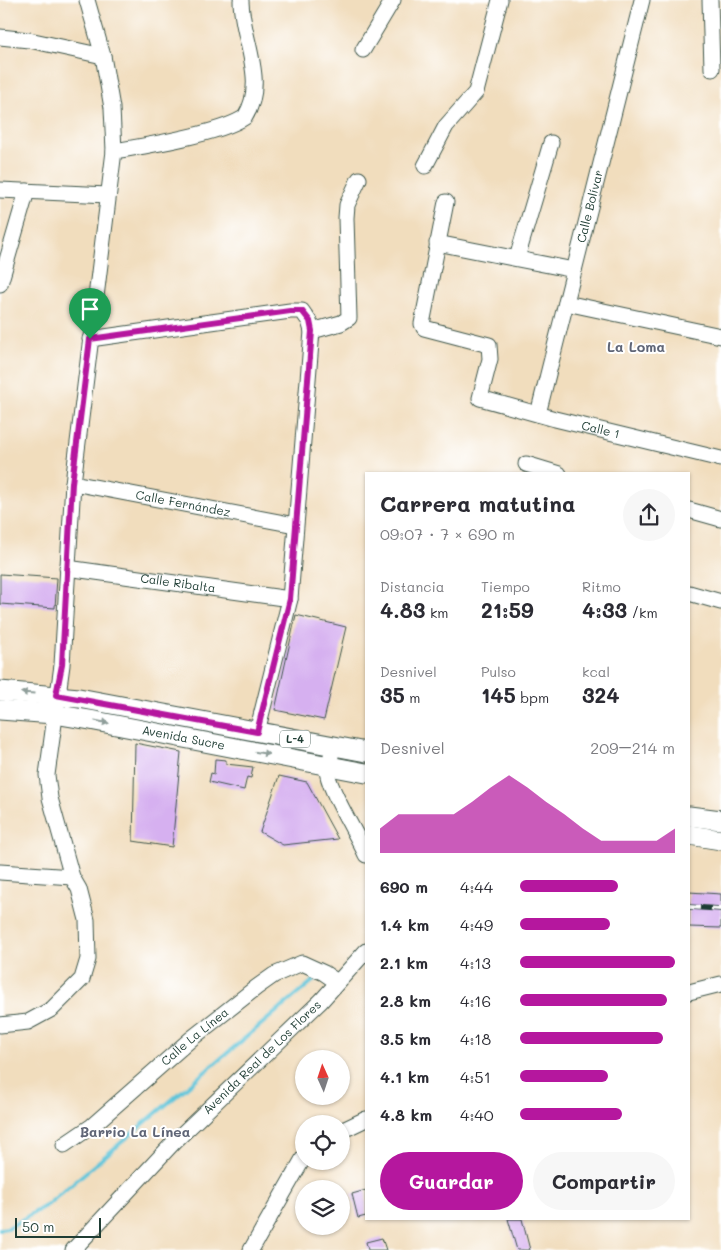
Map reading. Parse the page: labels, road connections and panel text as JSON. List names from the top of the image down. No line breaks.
{"streets":{"main road":["Avenida Sucre","L-4"],"street":["Calle Bolívar","Calle 1","Calle Fernández","Calle Ribalta","Calle La Línea","Avenida Real de Los Flores"]},"crossings":[["Calle Bolívar","Calle 1"],["Calle La Línea","Avenida Real de Los Flores"]],"districts":["La Loma","Barrio La Línea"],"scale_bar":"50 m","north":"top","page":{"heading":["Carrera matutina","09:07 · 7 × 690 m"],"stats":[["Distancia","4.83 km"],["Tiempo","21:59"],["Ritmo","4:33 /km"],["Desnivel","35 m"],["Pulso","145 bpm"],["kcal","324"]],"chart":["Desnivel","209–214 m"],"list":[{"name":"690 m","note":"4:44"},{"name":"1.4 km","note":"4:49"},{"name":"2.1 km","note":"4:13"},{"name":"2.8 km","note":"4:16"},{"name":"3.5 km","note":"4:18"},{"name":"4.1 km","note":"4:51"},{"name":"4.8 km","note":"4:40"}],"buttons":["Guardar","Compartir"],"scale":"50 m"}}
